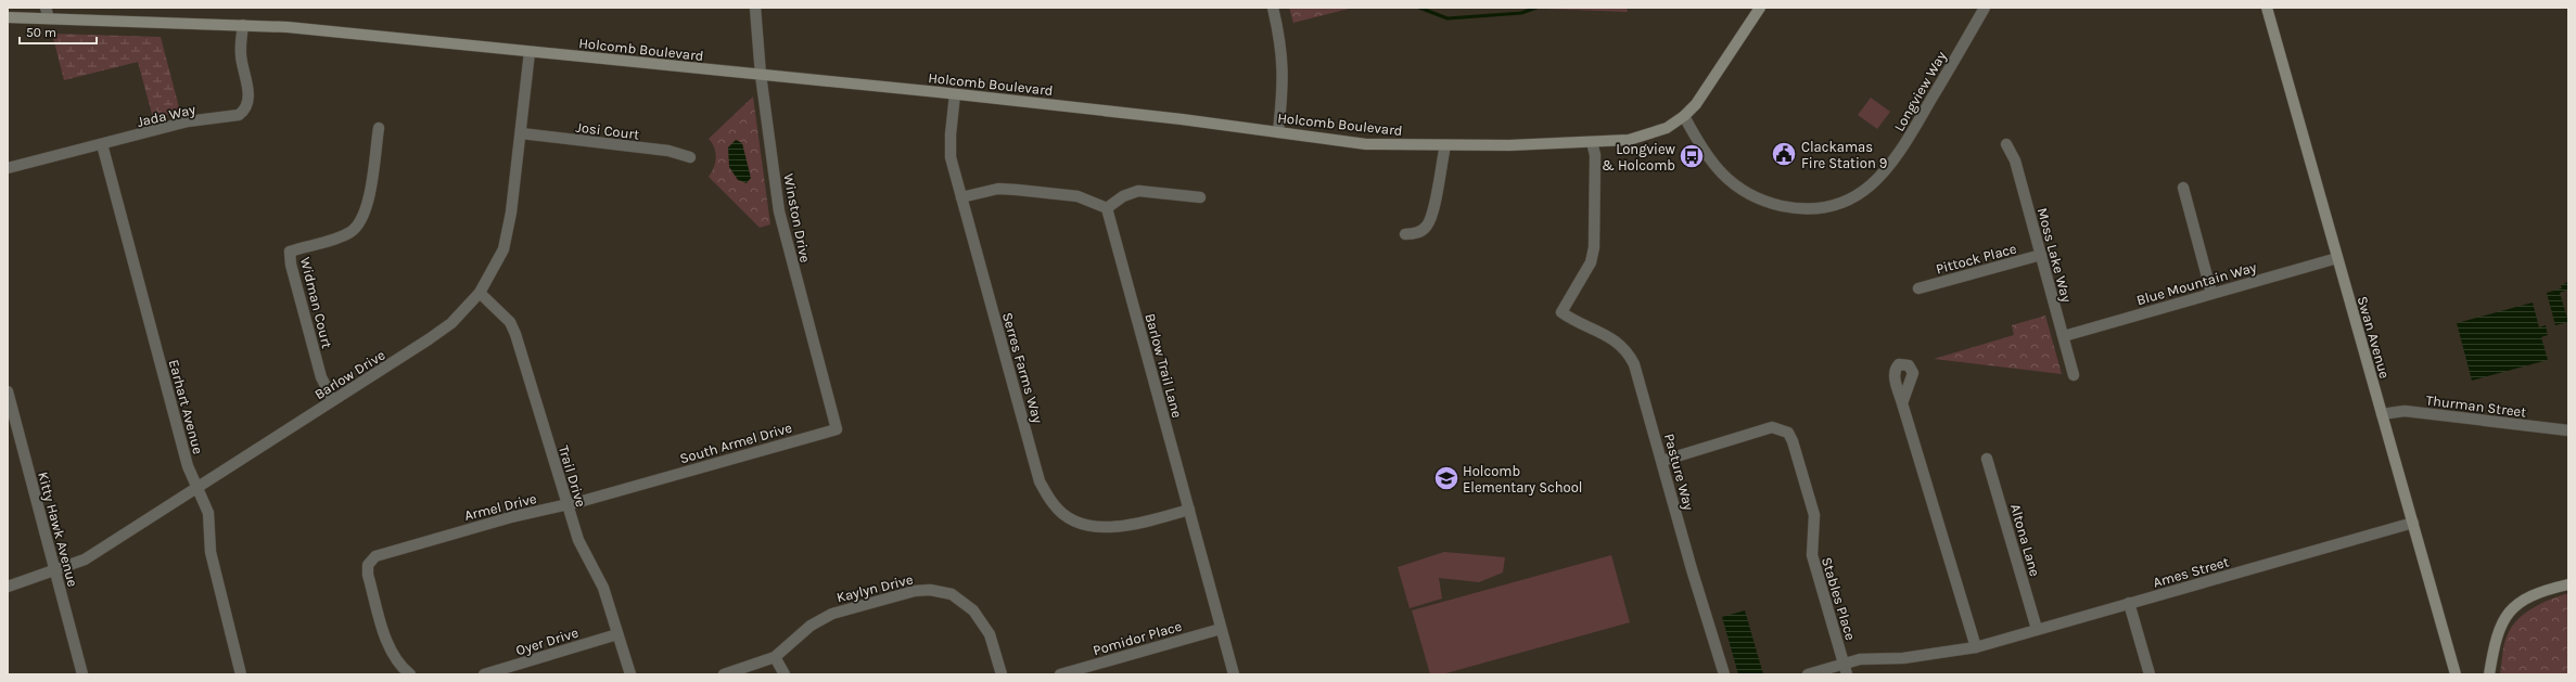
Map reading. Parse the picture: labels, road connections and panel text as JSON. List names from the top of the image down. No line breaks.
{"streets":{"street":["Holcomb Boulevard","Longview Way","Jada Way","Josi Court","Winston Drive","Moss Lake Way","Pittock Place","Blue Mountain Way","Widman Court","Swan Avenue","Barlow Trail Lane","Serres Farms Way","Barlow Drive","Thurman Street","Earhart Avenue","South Armel Drive","Pasture Way","Trail Drive","Armel Drive","Kitty Hawk Avenue","Altona Lane","Ames Street","Kaylyn Drive","Stables Place","Pomidor Place","Oyer Drive"]},"crossings":[["Holcomb Boulevard","Longview Way"],["Holcomb Boulevard","Jada Way"],["Holcomb Boulevard","Winston Drive"],["Holcomb Boulevard","Serres Farms Way"],["Holcomb Boulevard","Barlow Drive"],["Holcomb Boulevard","Pasture Way"],["Jada Way","Earhart Avenue"],["Josi Court","Barlow Drive"],["Winston Drive","South Armel Drive"],["Moss Lake Way","Pittock Place"],["Moss Lake Way","Blue Mountain Way"],["Blue Mountain Way","Swan Avenue"],["Widman Court","Barlow Drive"],["Swan Avenue","Thurman Street"],["Swan Avenue","Ames Street"],["Barlow Trail Lane","Serres Farms Way"],["Barlow Trail Lane","Pomidor Place"],["Barlow Drive","Earhart Avenue"],["Barlow Drive","Trail Drive"],["Barlow Drive","Kitty Hawk Avenue"],["South Armel Drive","Armel Drive"],["Pasture Way","Stables Place"],["Trail Drive","Armel Drive"],["Trail Drive","Oyer Drive"],["Altona Lane","Ames Street"],["Ames Street","Stables Place"]],"places":{"public building":["Clackamas Fire Station 9"],"bus stop":["Longview & Holcomb"],"school or university":["Holcomb Elementary School"]},"scale_bar":"50 m"}
